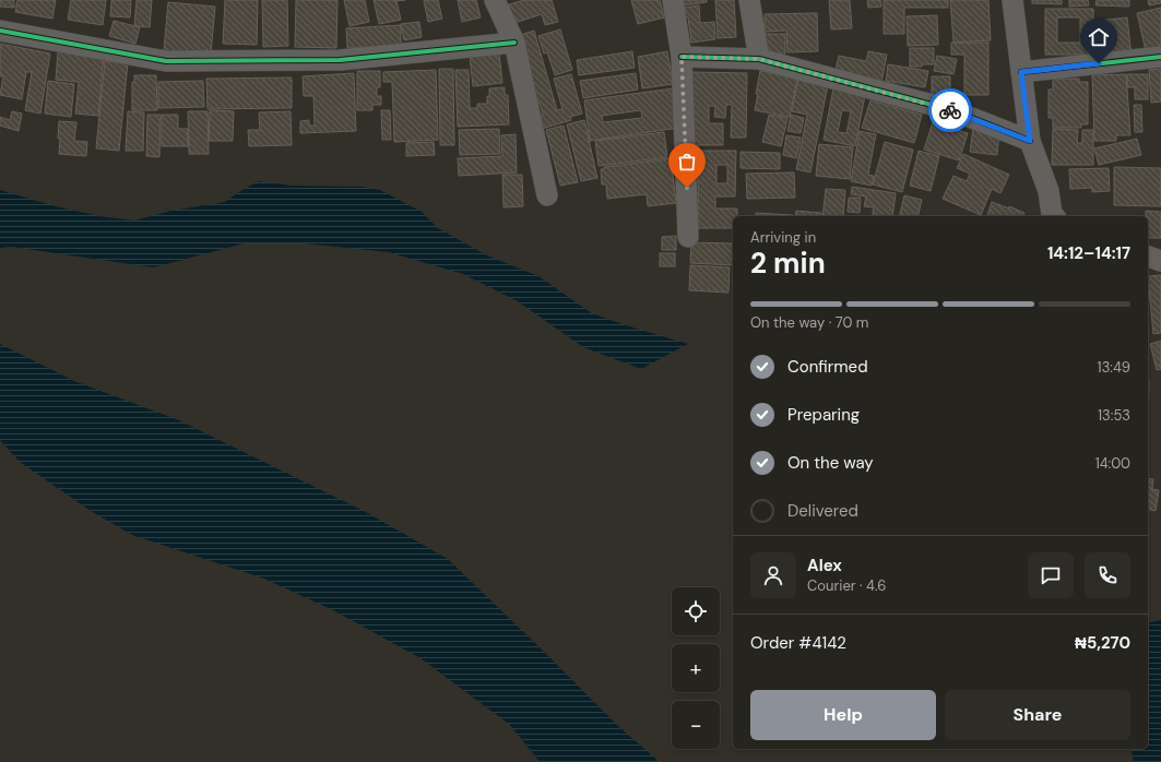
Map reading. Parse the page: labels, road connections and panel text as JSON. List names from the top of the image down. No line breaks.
{"page":{"heading":["2 min","Arriving in","14:12–14:17"],"panel":["Alex","Courier · 4.6","Order #4142","₦5,270"],"bar":"On the way · 70 m","list":[["Confirmed","13:49"],["Preparing","13:53"],["On the way","14:00"],"Delivered"],"map_buttons":["+","−"],"buttons":["Help","Share"]}}
